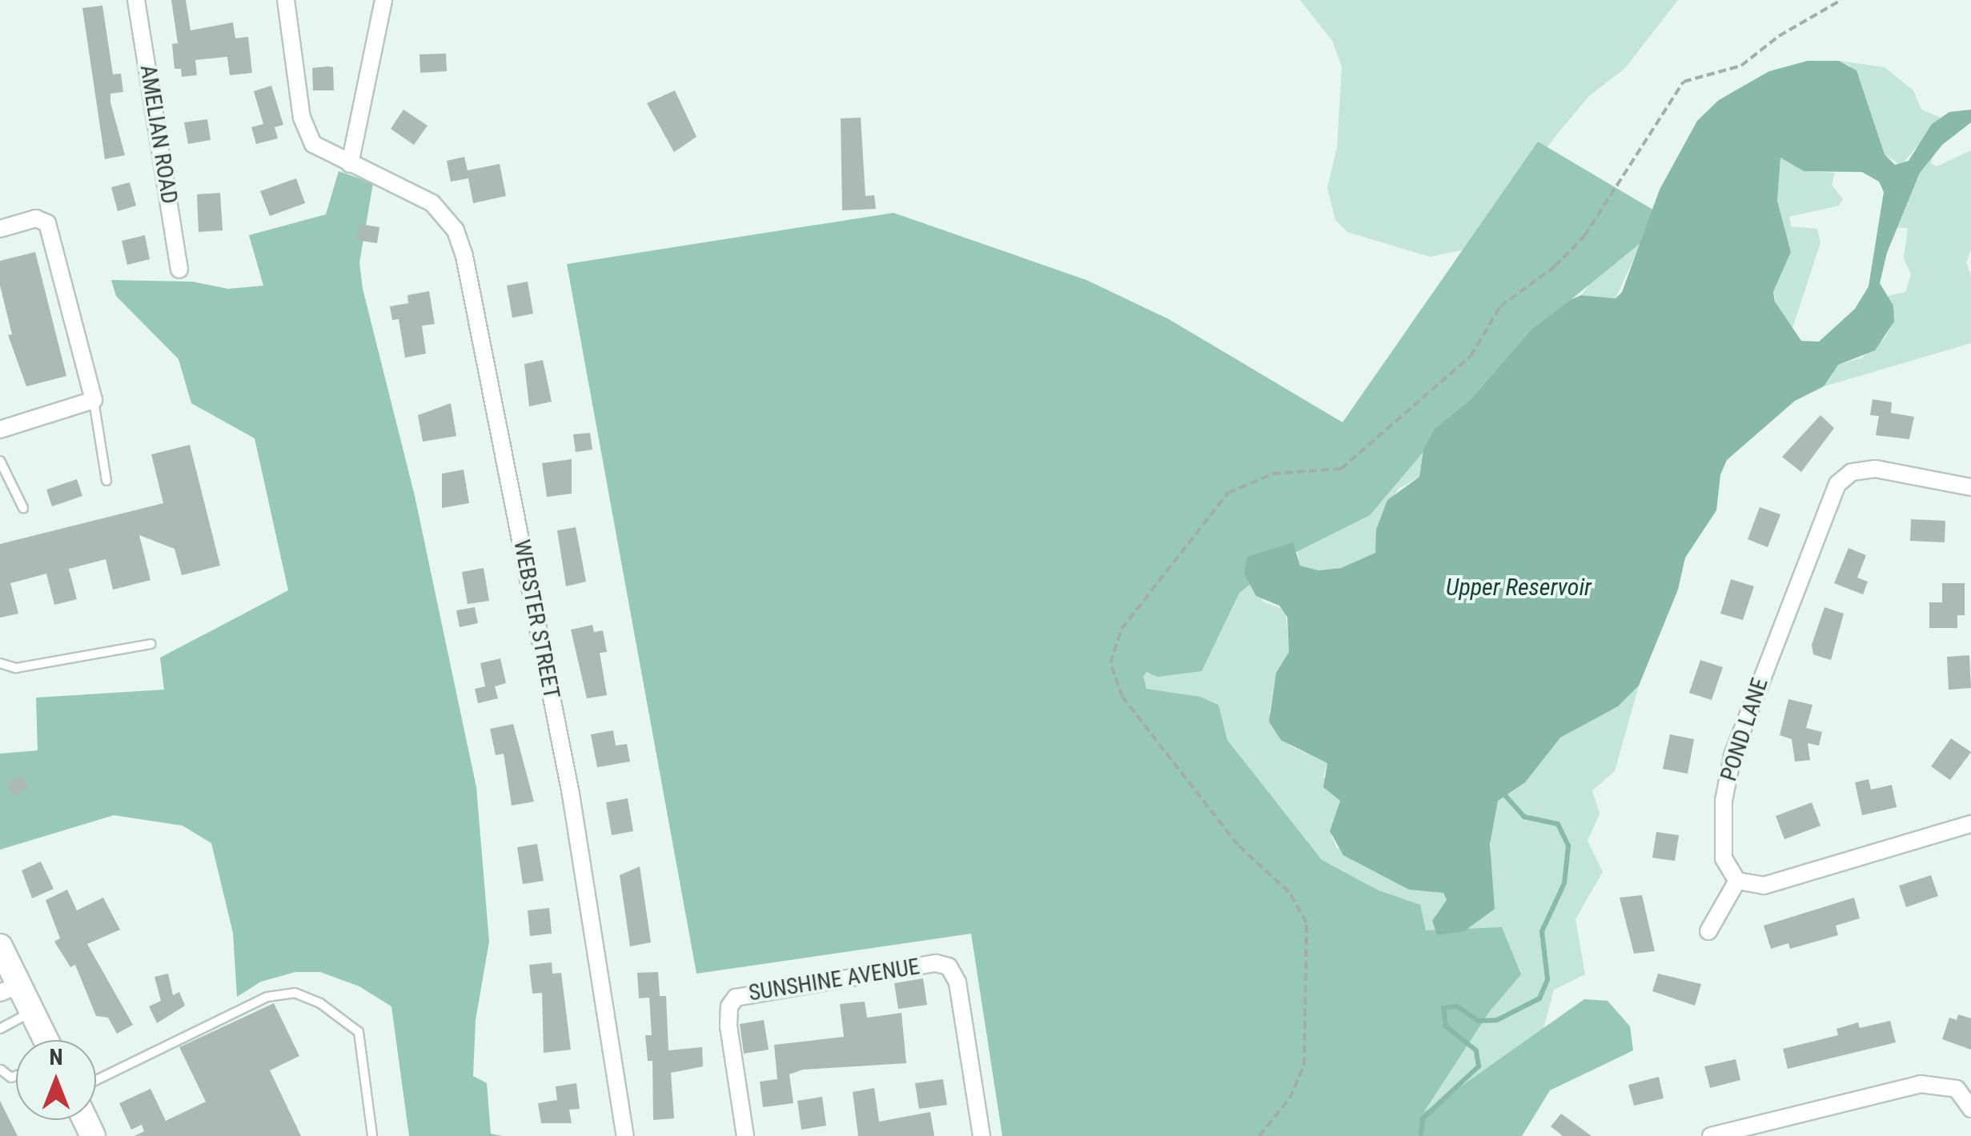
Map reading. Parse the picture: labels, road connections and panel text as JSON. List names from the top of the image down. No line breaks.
{"streets":{"street":["AMELIAN ROAD","WEBSTER STREET","POND LANE","SUNSHINE AVENUE"]},"water":["Upper Reservoir"],"north":"top"}
